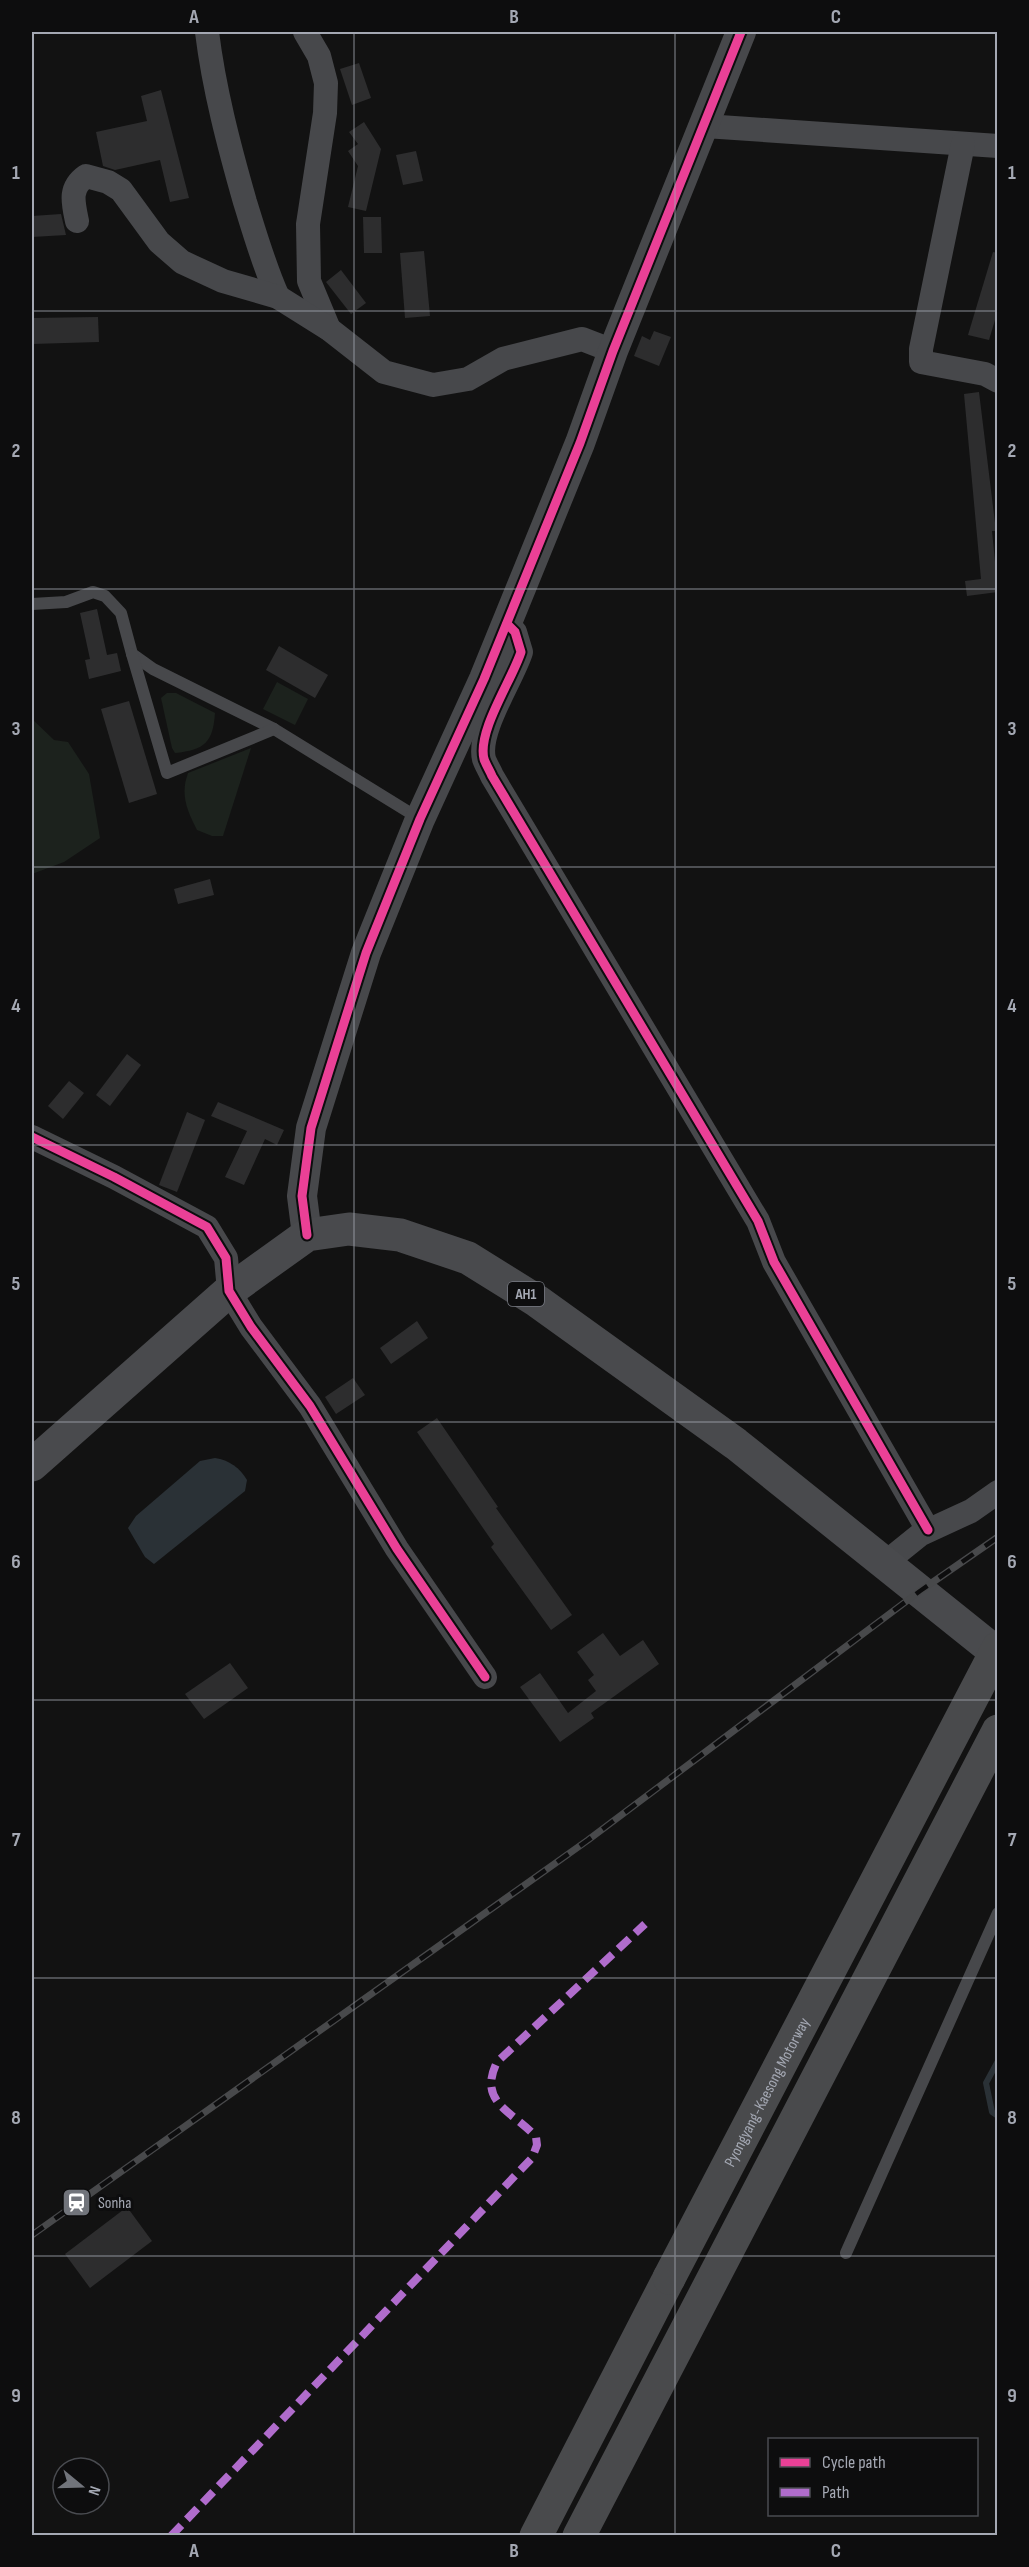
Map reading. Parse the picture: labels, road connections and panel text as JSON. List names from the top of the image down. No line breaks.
{"streets":{"highway":["Pyongyang-Kaesong Motorway"],"main road":["AH1"]},"places":{"station":["Sonha"]},"legend":["Cycle path","Path"],"north":"right","grid":{"columns":["A","B","C"],"rows":["1","2","3","4","5","6","7","8","9"]}}
